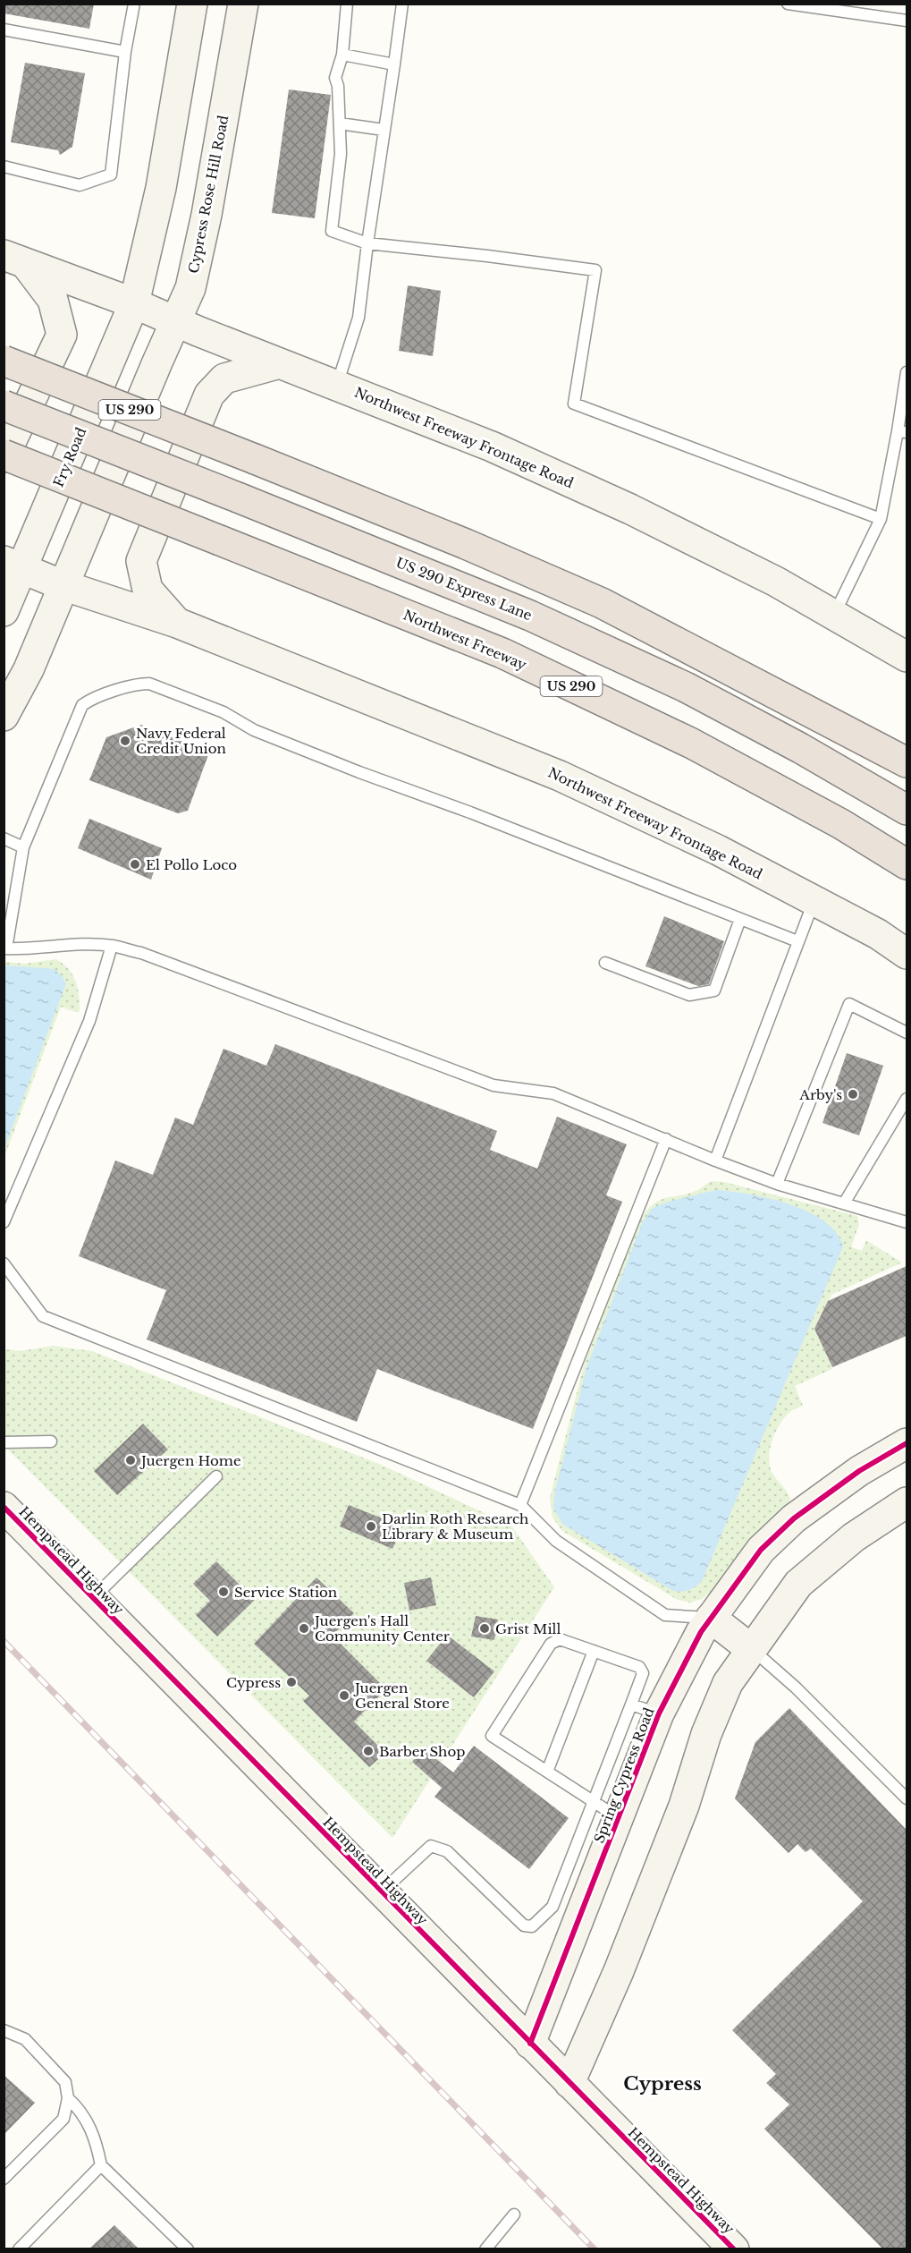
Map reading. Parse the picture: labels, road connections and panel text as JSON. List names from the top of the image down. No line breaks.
{"streets":{"highway":["US 290","US 290 Express Lane","Northwest Freeway"],"main road":["Cypress Rose Hill Road","Northwest Freeway Frontage Road","Fry Road","Hempstead Highway","Spring Cypress Road"]},"crossings":[["Cypress Rose Hill Road","Northwest Freeway Frontage Road"],["Northwest Freeway Frontage Road","Fry Road"],["Hempstead Highway","Spring Cypress Road"]],"districts":["Cypress"],"places":["Navy Federal Credit Union","El Pollo Loco","Arby's","Juergen Home","Darlin Roth Research Library & Museum","Service Station","Juergen's Hall Community Center","Grist Mill","Cypress","Juergen General Store","Barber Shop"]}
